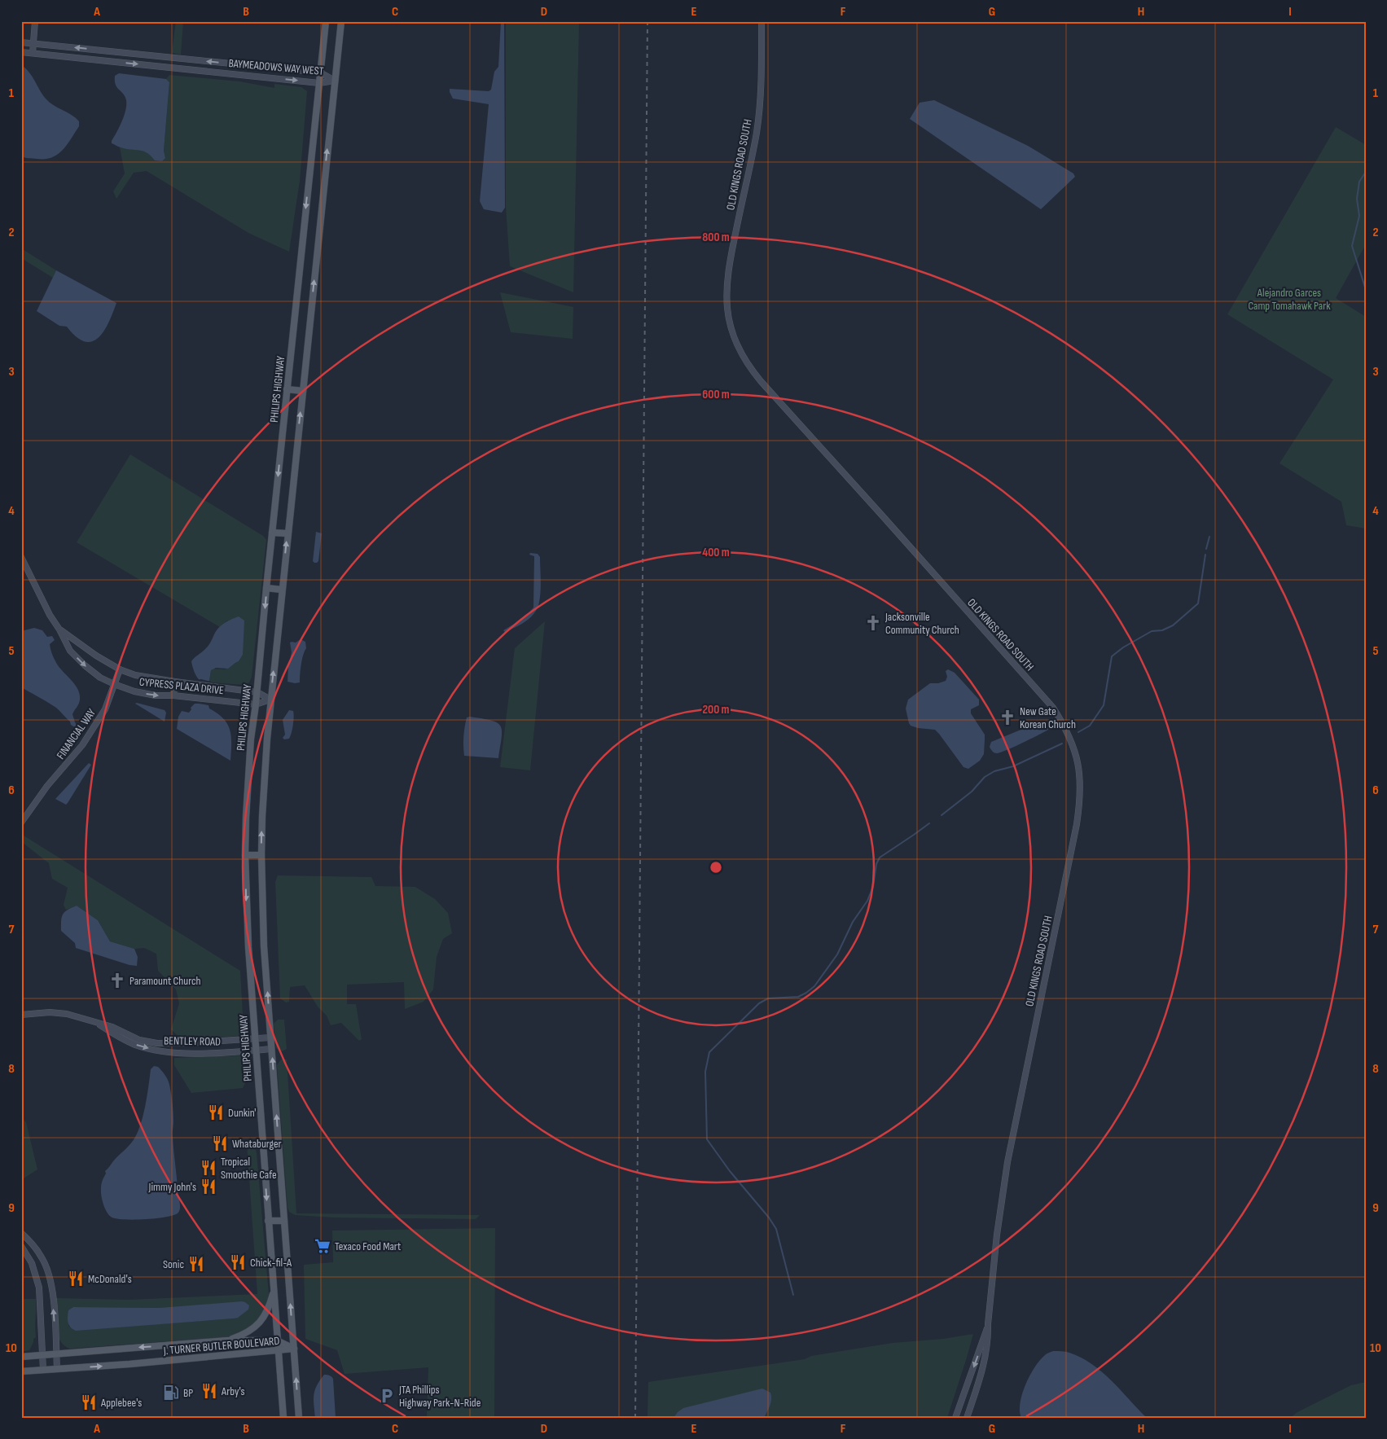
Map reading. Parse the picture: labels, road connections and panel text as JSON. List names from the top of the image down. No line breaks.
{"streets":{"main road":["PHILIPS HIGHWAY","J. TURNER BUTLER BOULEVARD"],"street":["BAYMEADOWS WAY WEST","OLD KINGS ROAD SOUTH","CYPRESS PLAZA DRIVE","FINANCIAL WAY","BENTLEY ROAD"]},"crossings":[["BAYMEADOWS WAY WEST","PHILIPS HIGHWAY"],["PHILIPS HIGHWAY","CYPRESS PLAZA DRIVE"],["PHILIPS HIGHWAY","BENTLEY ROAD"],["PHILIPS HIGHWAY","J. TURNER BUTLER BOULEVARD"],["CYPRESS PLAZA DRIVE","FINANCIAL WAY"]],"parks":["Alejandro Garces Camp Tomahawk Park"],"places":{"church":["Jacksonville Community Church","New Gate Korean Church","Paramount Church"],"restaurant":["Dunkin'","Whataburger","Tropical Smoothie Cafe","Jimmy John's","Chick-fil-A","Sonic","McDonald's","Arby's","Applebee's"],"supermarket":["Texaco Food Mart"],"fuel station":["BP"],"parking":["JTA Phillips Highway Park-N-Ride"]},"grid":{"columns":["A","B","C","D","E","F","G","H","I"],"rows":["1","2","3","4","5","6","7","8","9","10"]},"rings":["800 m","600 m","400 m","200 m"]}
